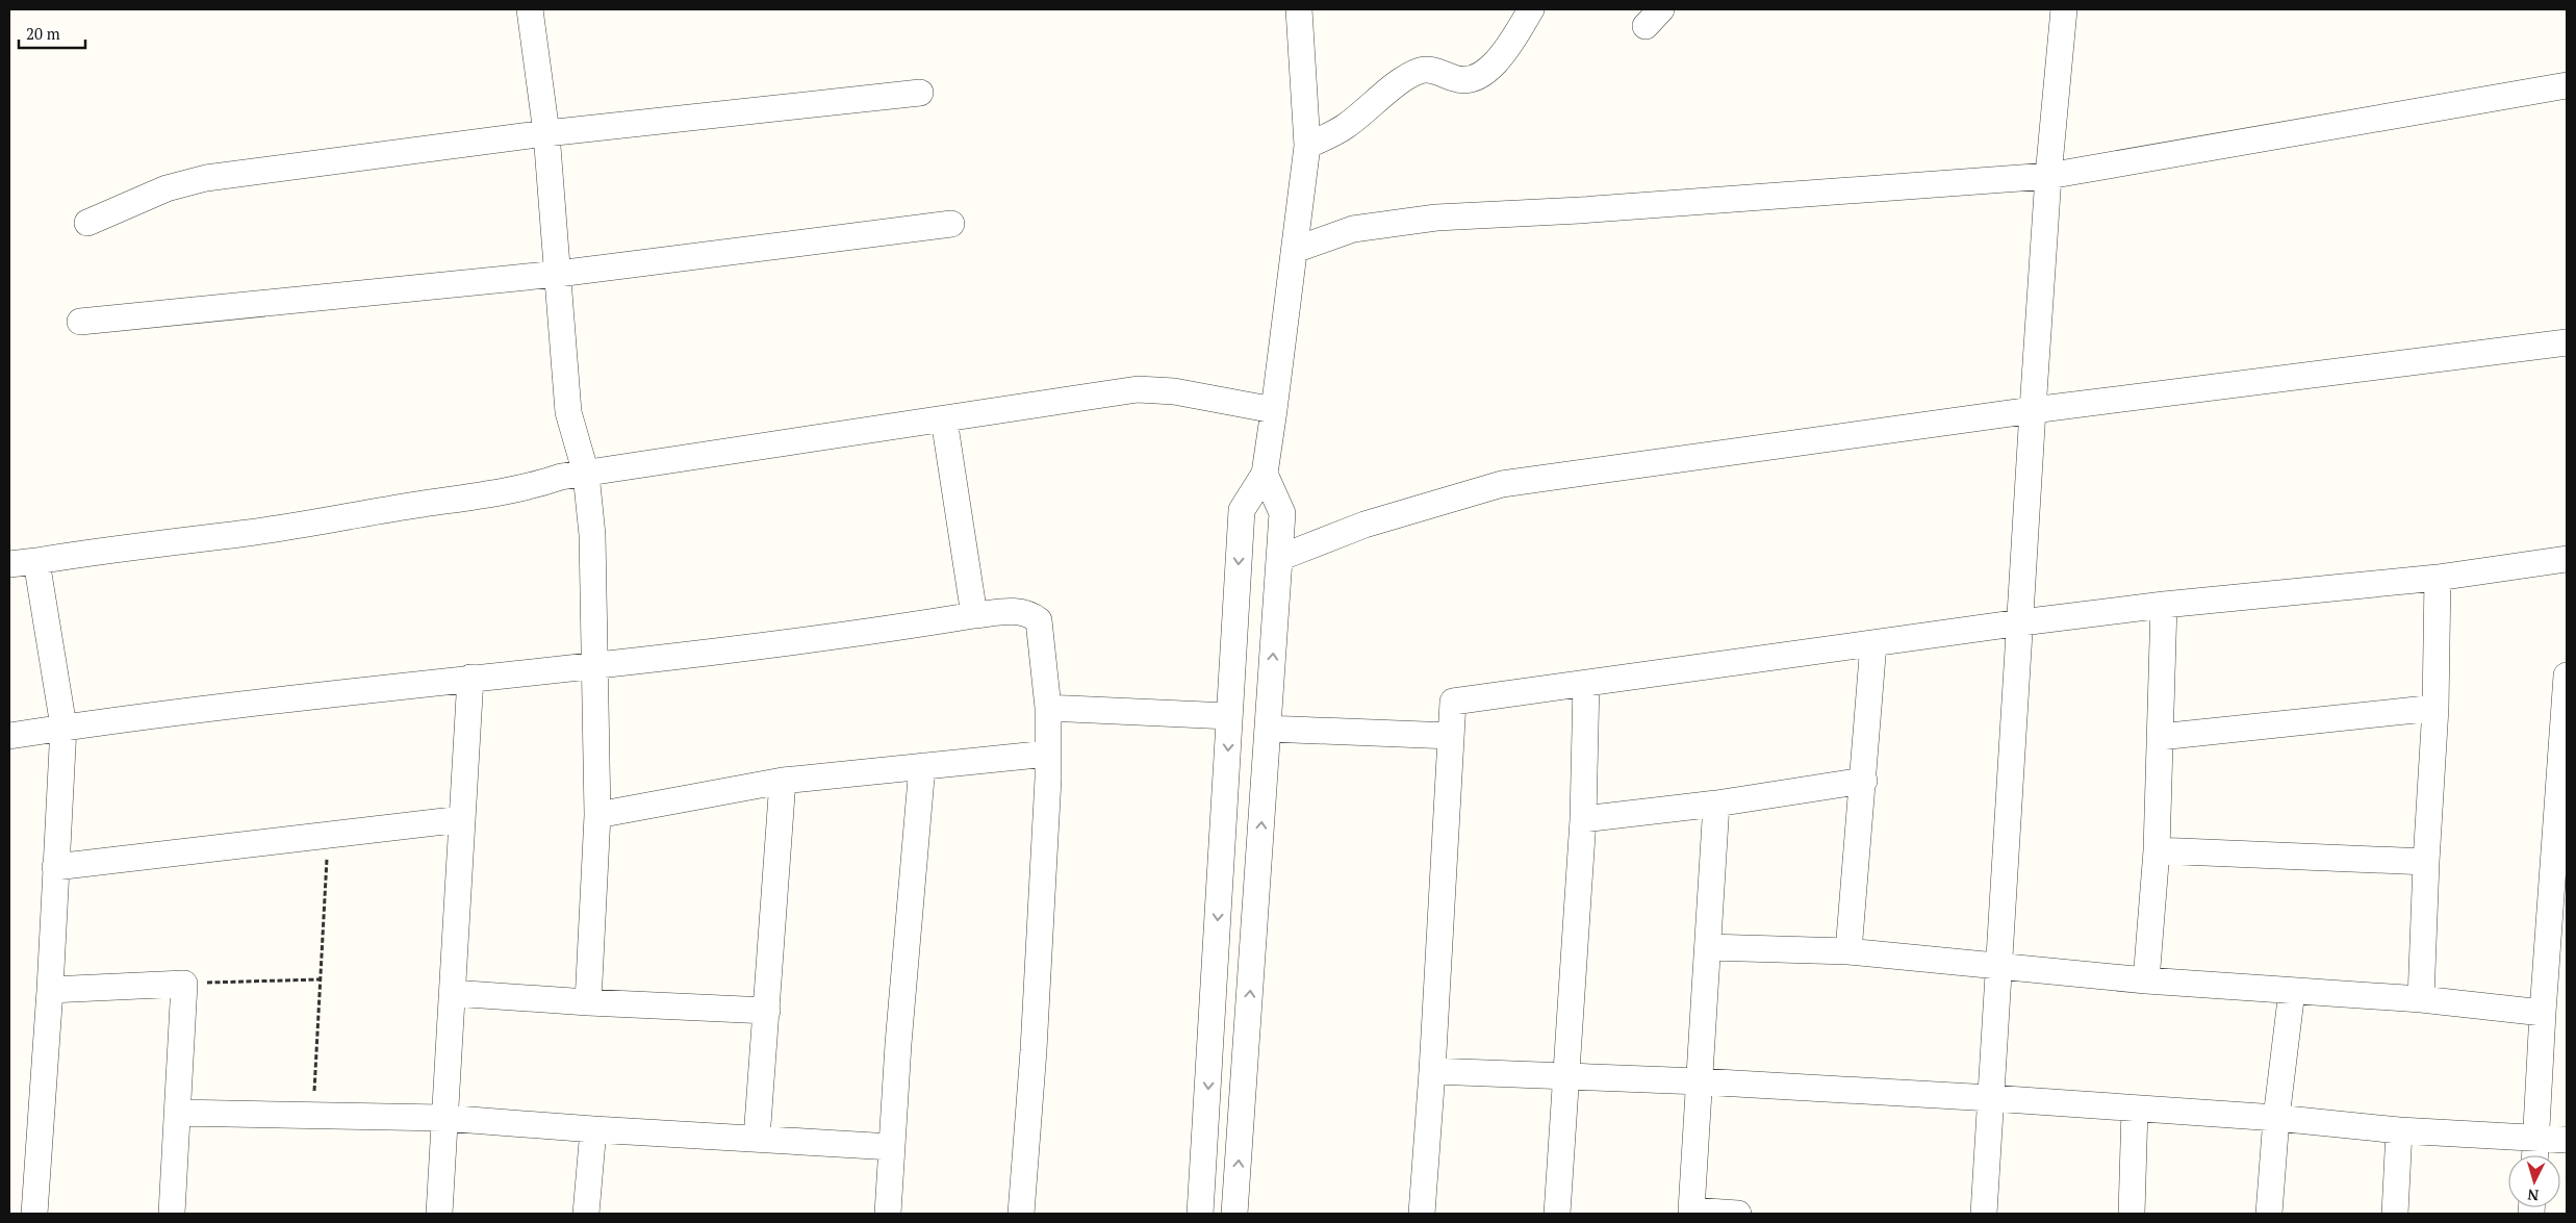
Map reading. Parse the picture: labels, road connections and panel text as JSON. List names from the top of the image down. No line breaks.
{"scale_bar":"20 m","north":"bottom"}
